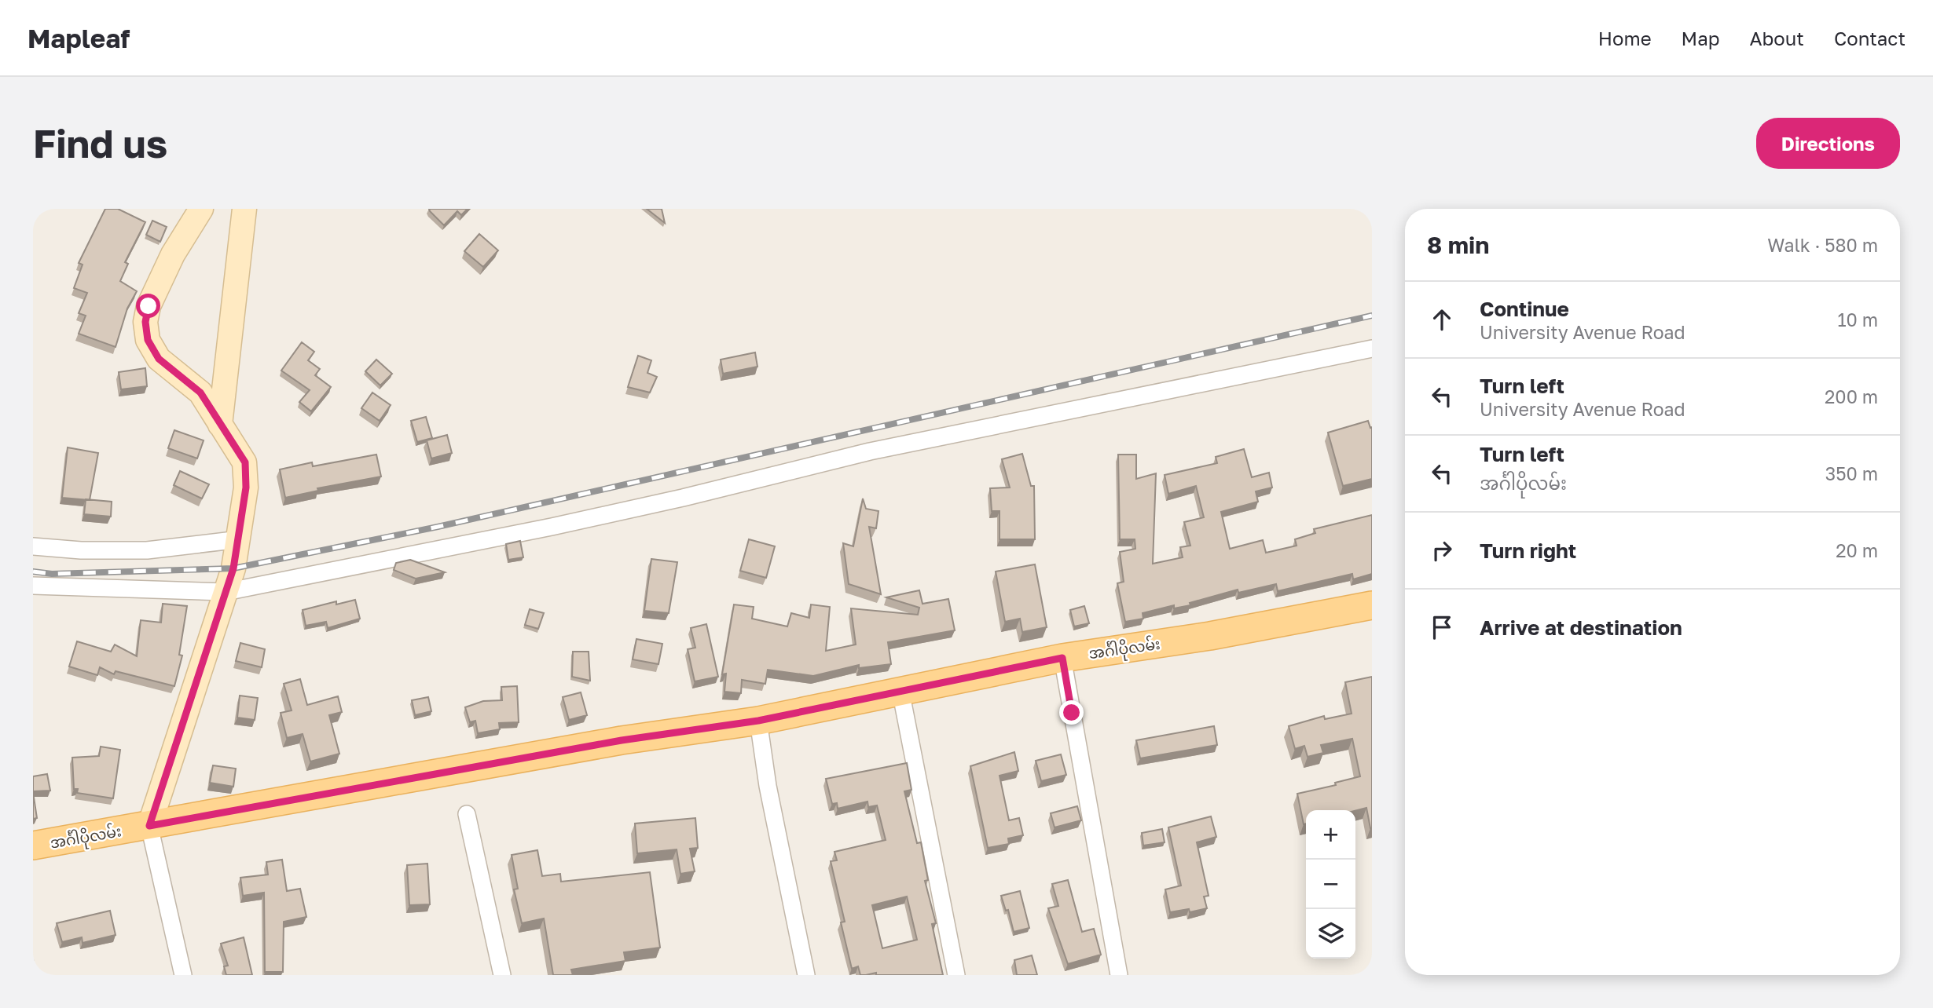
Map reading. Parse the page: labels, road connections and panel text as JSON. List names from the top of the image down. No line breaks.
{"streets":{"main road":["အင်္ဂါပိုလမ်း"]},"page":{"header":"Mapleaf","nav":["Home","Map","About","Contact"],"buttons":"Directions","title":"Find us","heading":["8 min","Walk · 580 m"],"list":[["Continue","University Avenue Road","10 m"],["Turn left","University Avenue Road","200 m"],["Turn left","အင်္ဂါပိုလမ်း","350 m"],["Turn right","20 m"],"Arrive at destination"],"map_buttons":["+","−"]}}
